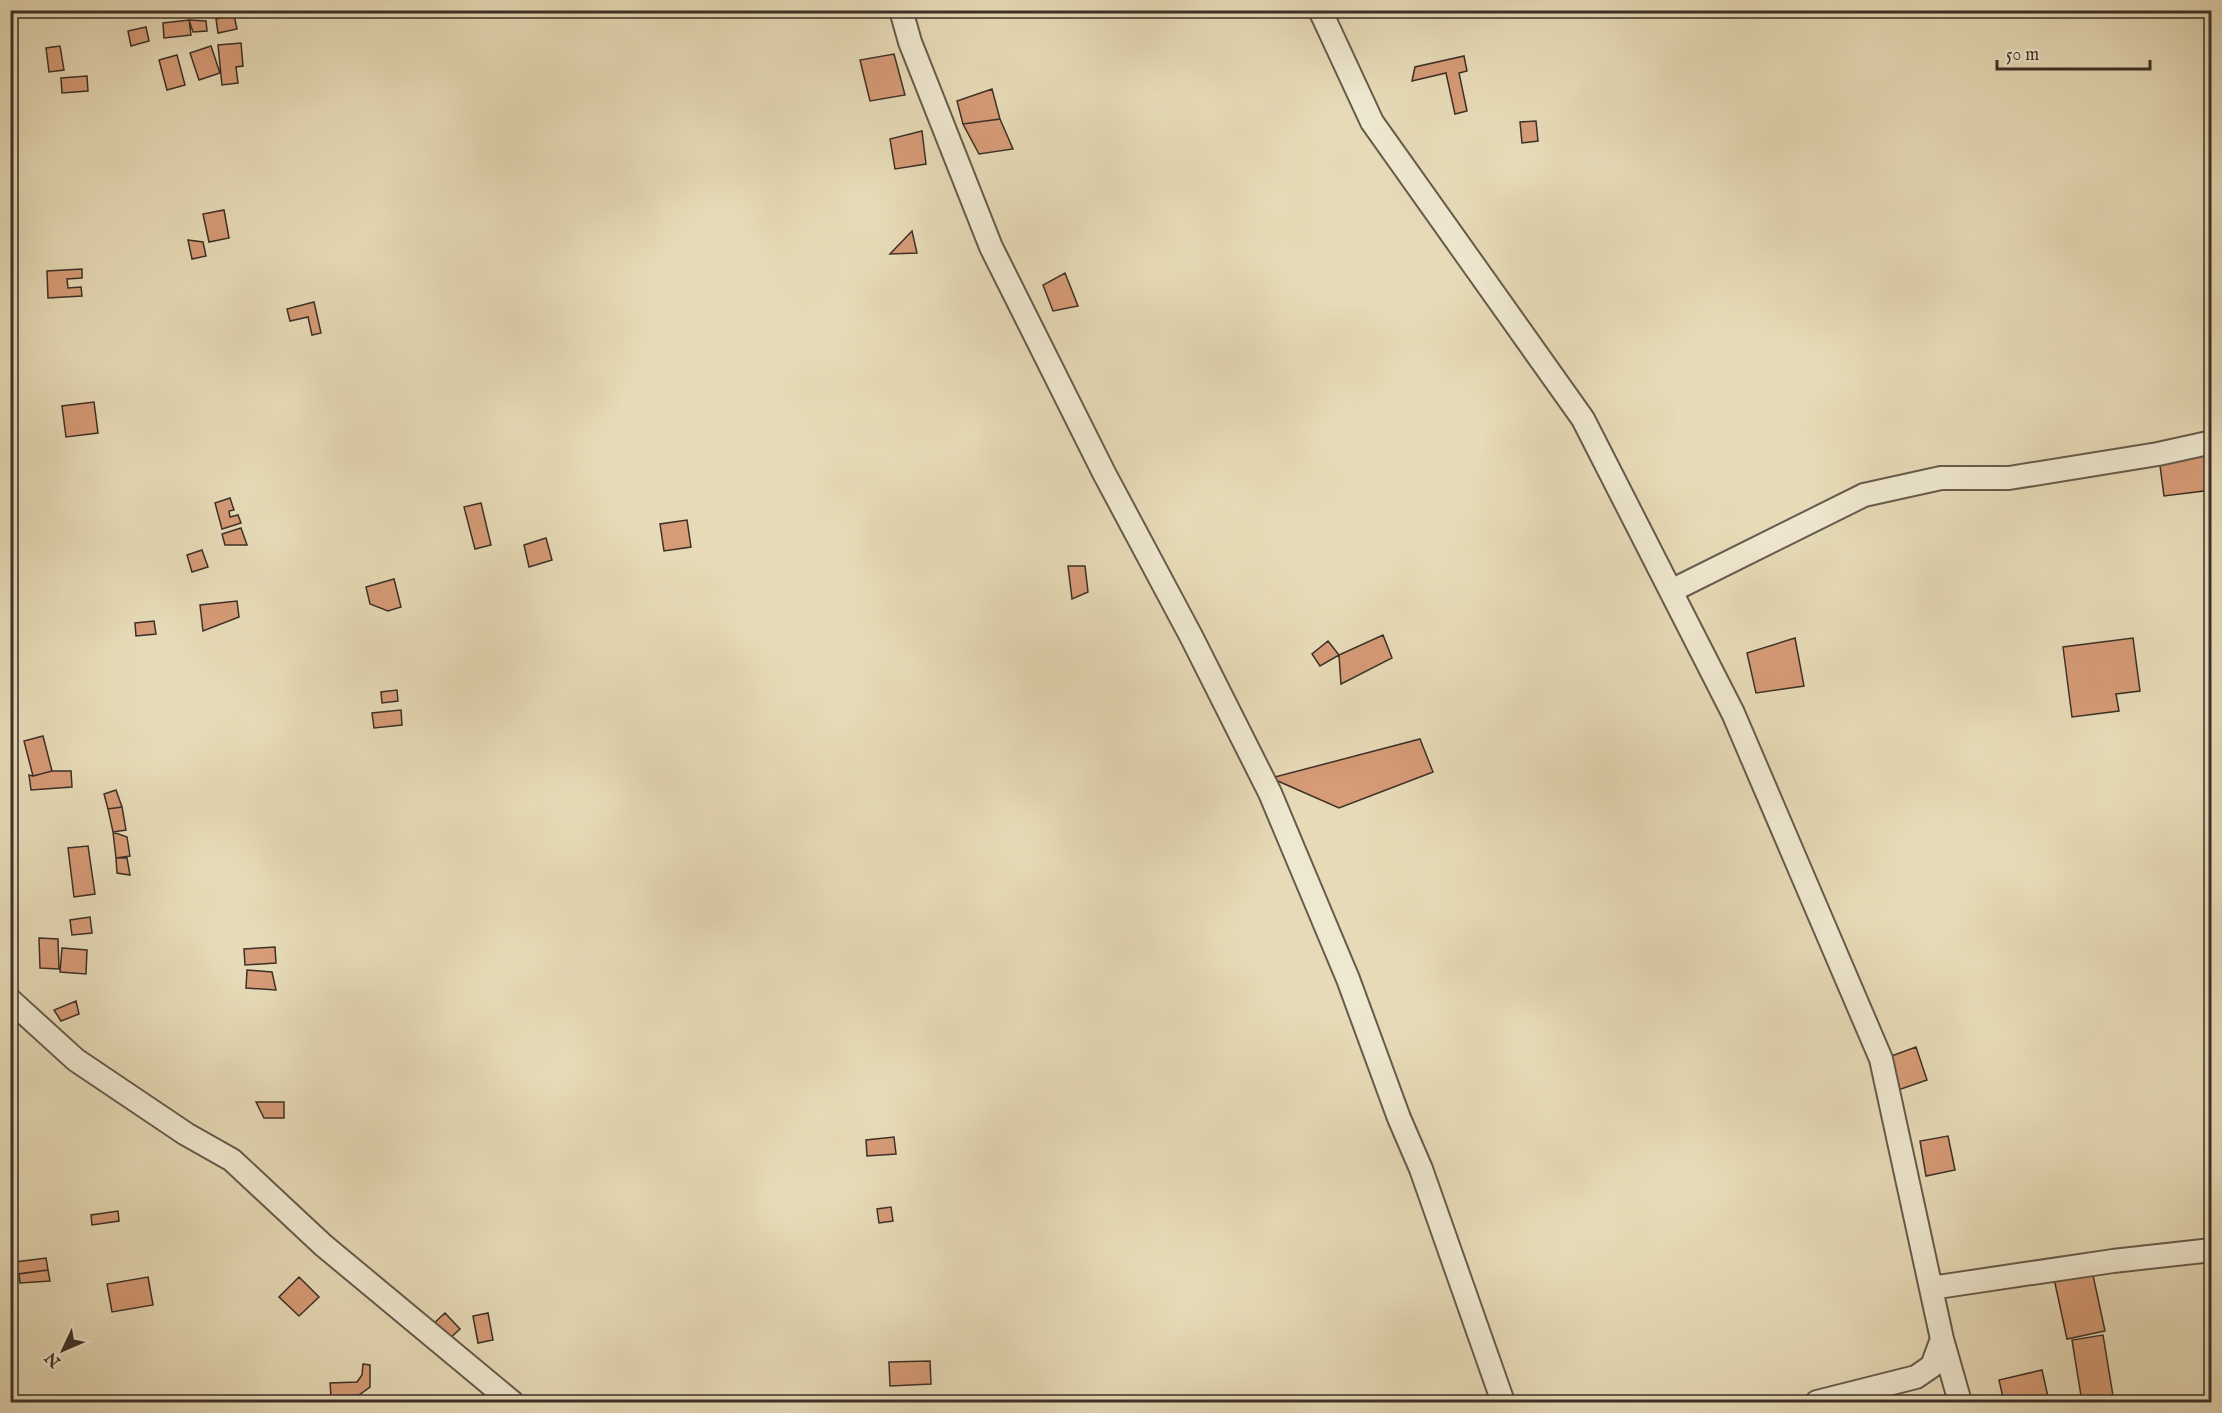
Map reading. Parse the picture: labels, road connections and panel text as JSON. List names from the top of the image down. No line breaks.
{"scale_bar":"50 m","north":"bottom left"}
